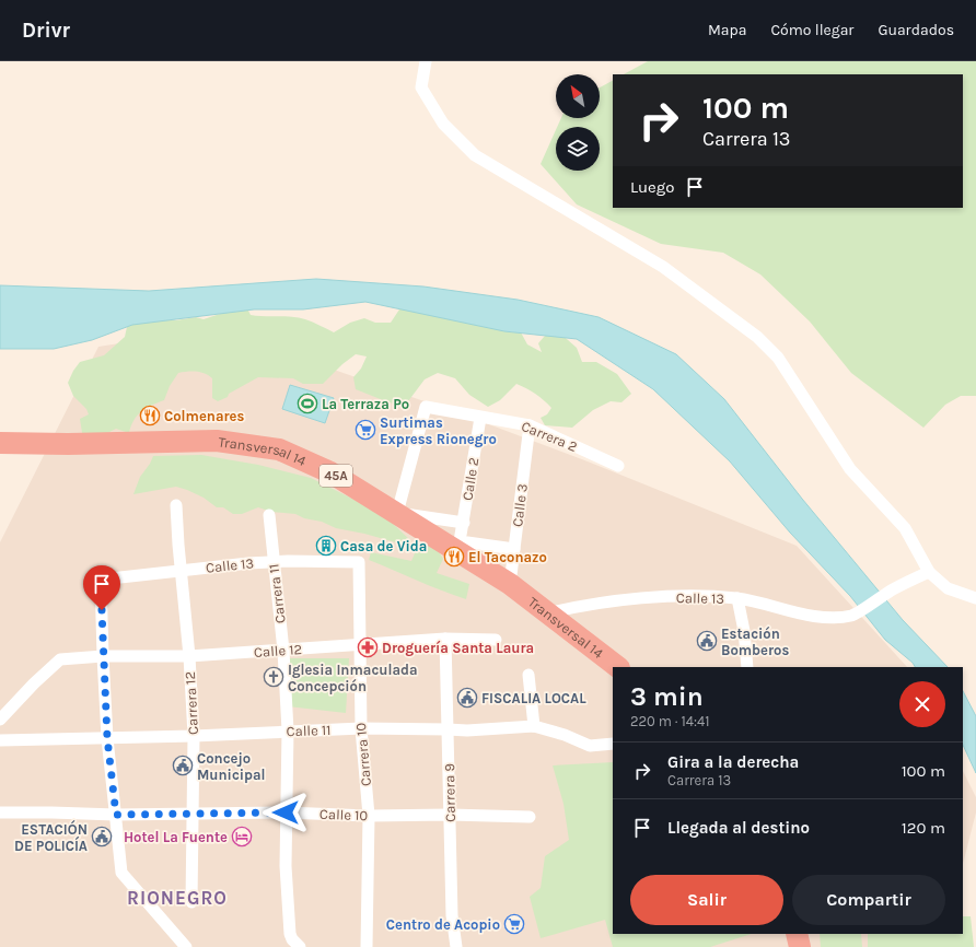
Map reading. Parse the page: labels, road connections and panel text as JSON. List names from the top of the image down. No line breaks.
{"streets":{"highway":["Transversal 14","45A"],"street":["Carrera 2","Calle 2","Calle 3","Calle 13","Carrera 11","Calle 12","Carrera 12","Calle 11","Carrera 10","Carrera 9","Calle 10"]},"crossings":[["Carrera 2","Transversal 14"],["Carrera 2","Calle 2"],["Carrera 2","Calle 3"],["Transversal 14","Calle 3"],["Transversal 14","Calle 13"],["Calle 2","Calle 3"],["Calle 13","Carrera 11"],["Calle 13","Calle 12"],["Calle 13","Carrera 12"],["Calle 13","Carrera 10"],["Carrera 11","Calle 12"],["Carrera 11","Calle 11"],["Carrera 11","Calle 10"],["Calle 12","Carrera 12"],["Calle 12","Carrera 10"],["Calle 12","Carrera 9"],["Carrera 12","Calle 11"],["Carrera 12","Calle 10"],["Calle 11","Carrera 10"],["Calle 11","Carrera 9"],["Carrera 10","Calle 10"],["Carrera 9","Calle 10"]],"districts":["RIONEGRO"],"places":{"sports":["La Terraza Po"],"restaurant":["Colmenares","El Taconazo"],"supermarket":["Surtimas Express Rionegro","Centro de Acopio"],"building":["Casa de Vida"],"public building":["Estación Bomberos","FISCALIA LOCAL","Concejo Municipal","ESTACIÓN DE POLICÍA"],"pharmacy":["Droguería Santa Laura"],"church":["Iglesia Inmaculada Concepción"],"hotel":["Hotel La Fuente"]},"north":"top left","page":{"header":"Drivr","nav":["Mapa","Cómo llegar","Guardados"],"turn":["100 m","Carrera 13"],"then":"Luego","heading":["3 min","220 m · 14:41"],"list":[{"name":"Gira a la derecha","note":"Carrera 13","value":"100 m"},{"name":"Llegada al destino","value":"120 m"}],"buttons":["Salir","Compartir"]}}
